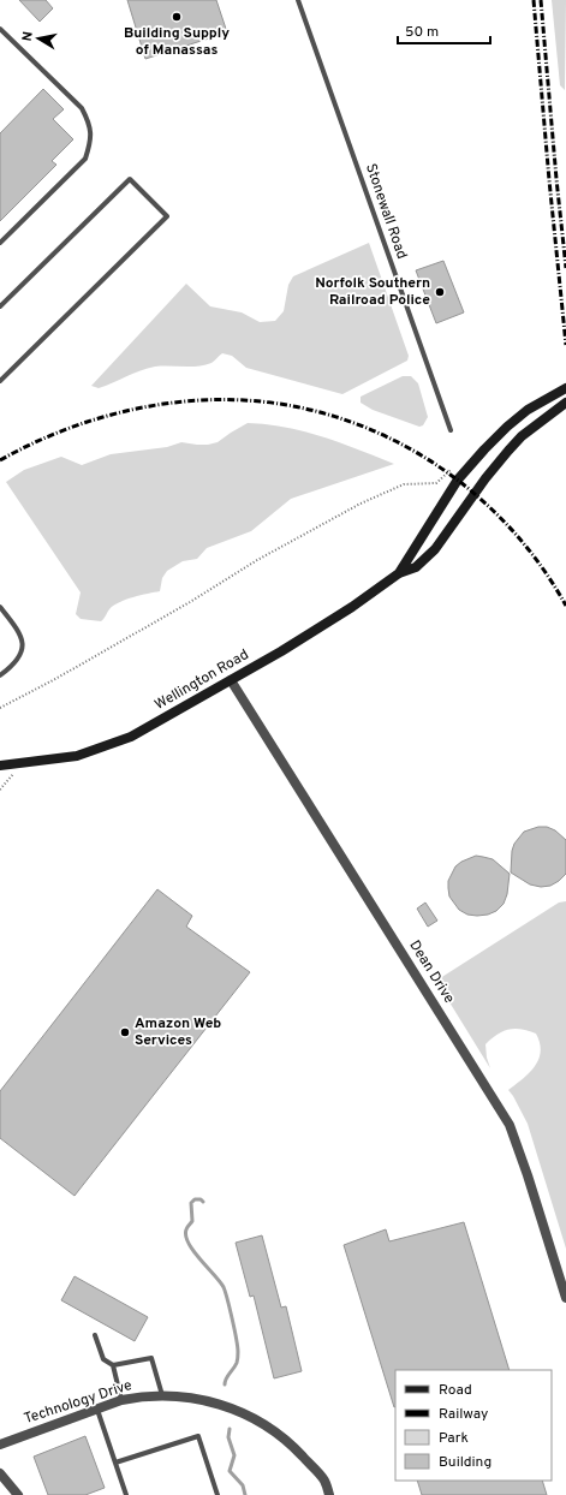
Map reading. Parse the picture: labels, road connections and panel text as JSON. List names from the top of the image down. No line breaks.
{"streets":{"main road":["Wellington Road"],"street":["Dean Drive","Technology Drive"],"lane":["Stonewall Road"]},"crossings":[["Wellington Road","Dean Drive"]],"places":["Building Supply of Manassas","Norfolk Southern Railroad Police","Amazon Web Services"],"legend":["Road","Railway","Park","Building"],"scale_bar":"50 m","north":"left"}
